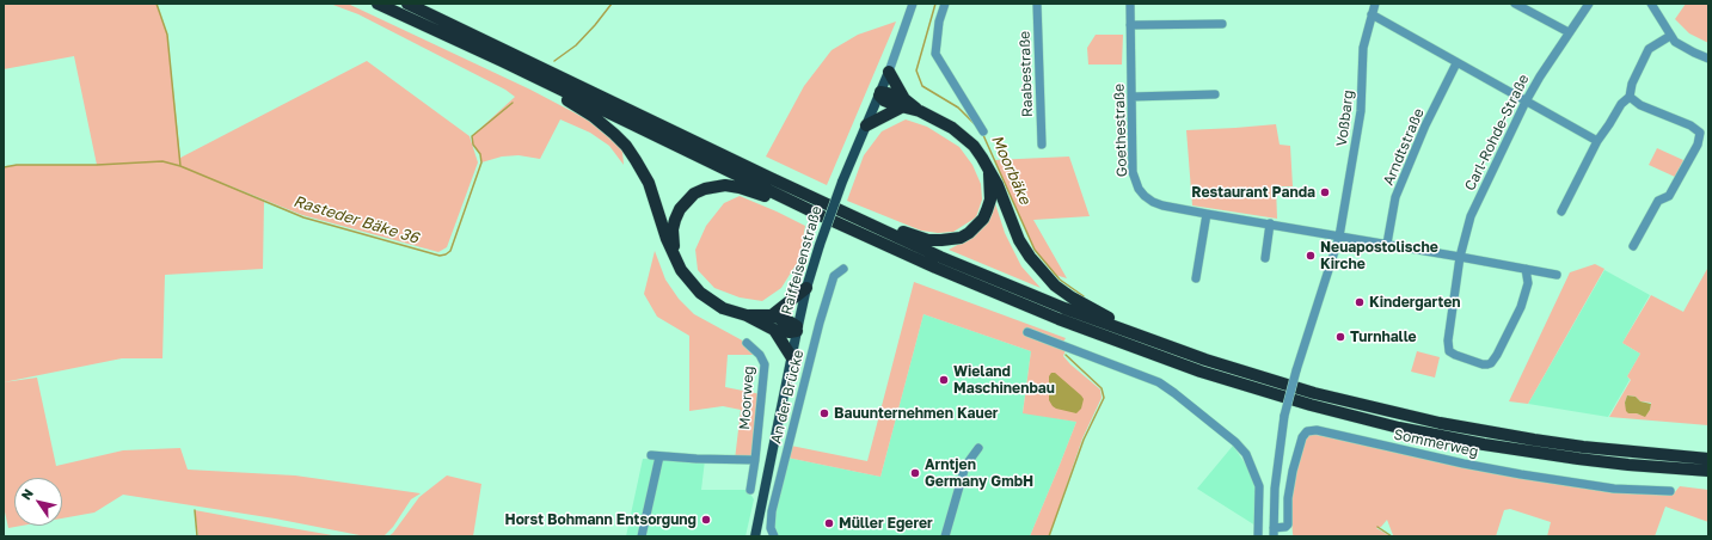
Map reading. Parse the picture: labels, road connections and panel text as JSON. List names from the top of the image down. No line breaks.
{"streets":{"main road":["Raiffeisenstraße"],"street":["Raabestraße","Voßbarg","Goethestraße","Carl-Rohde-Straße","Arndtstraße","An der Brücke","Moorweg","Sommerweg"]},"crossings":[["Voßbarg","Goethestraße"],["Voßbarg","Sommerweg"],["Goethestraße","Carl-Rohde-Straße"],["Goethestraße","Arndtstraße"]],"water":["Moorbäke","Rasteder Bäke 36"],"places":["Restaurant Panda","Neuapostolische Kirche","Kindergarten","Turnhalle","Wieland Maschinenbau","Bauunternehmen Kauer","Arntjen Germany GmbH","Horst Bohmann Entsorgung","Müller Egerer"],"north":"top left"}
